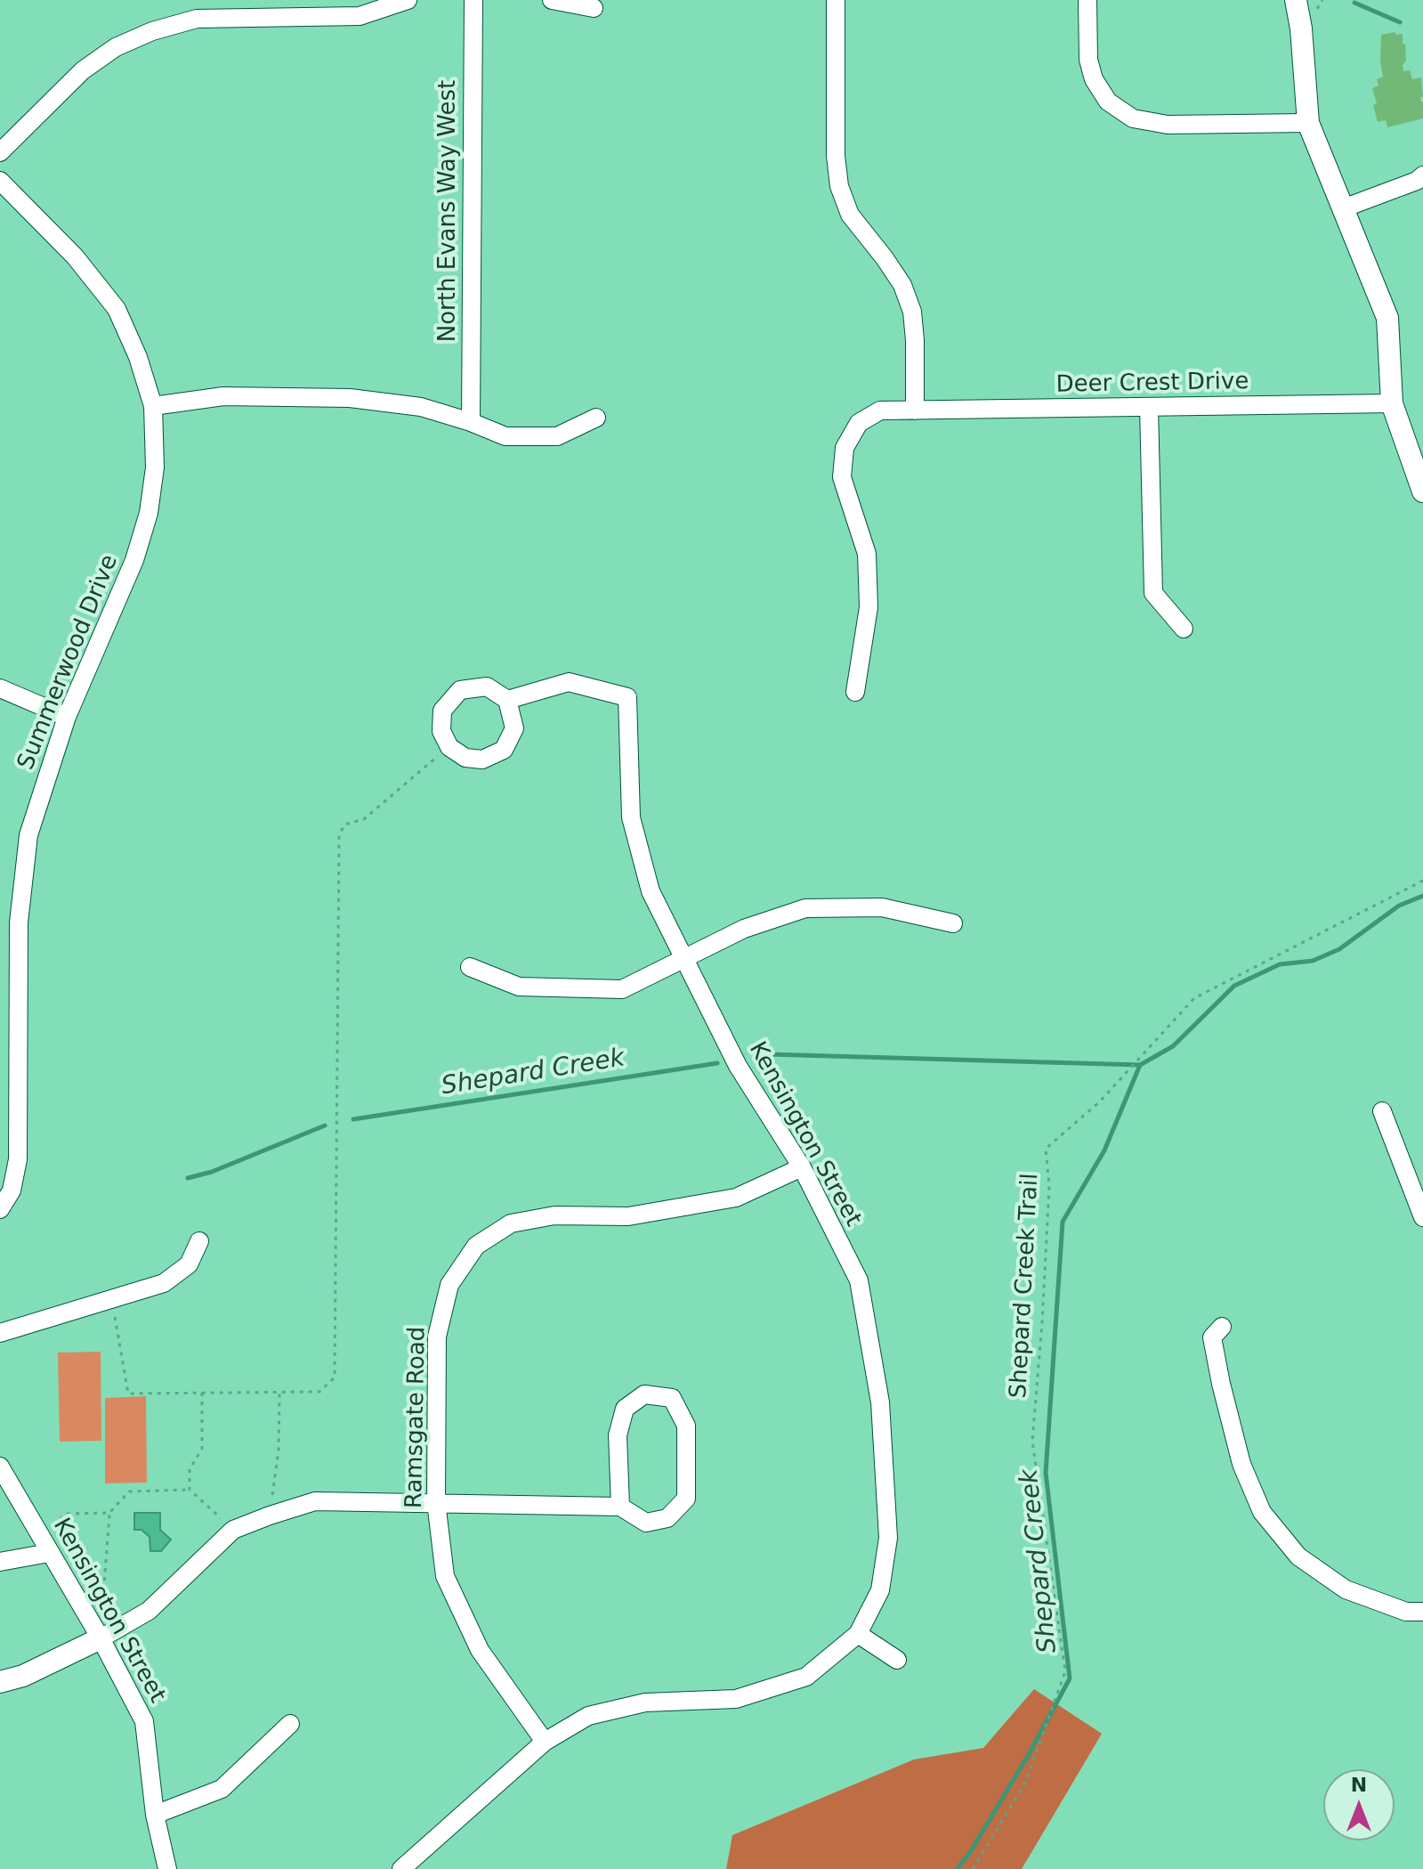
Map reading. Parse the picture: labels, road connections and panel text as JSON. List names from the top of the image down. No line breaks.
{"streets":{"street":["North Evans Way West","Deer Crest Drive","Summerwood Drive","Kensington Street","Ramsgate Road"],"path":["Shepard Creek Trail"]},"crossings":[["Kensington Street","Ramsgate Road"]],"water":["Shepard Creek"],"north":"top"}
